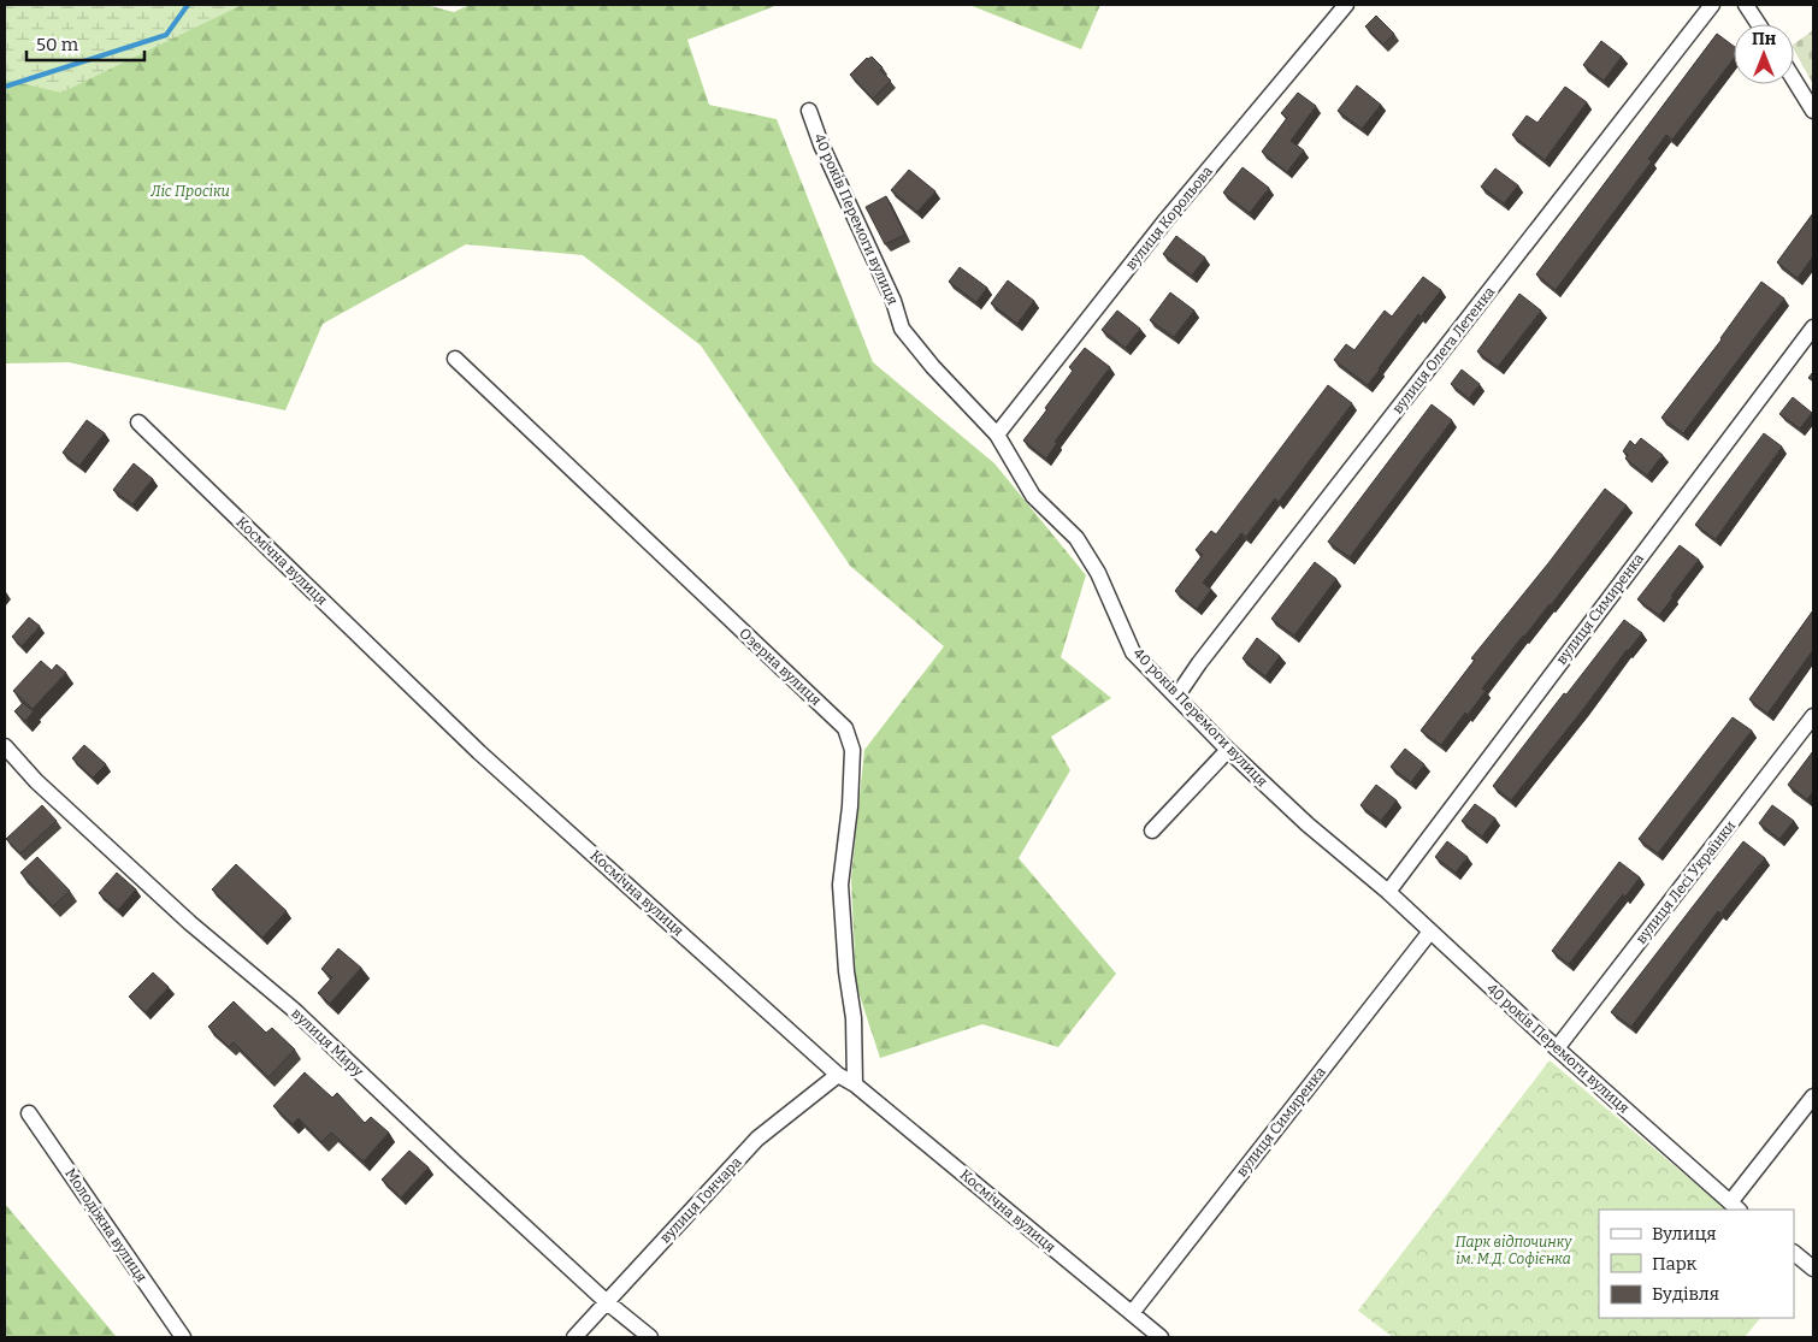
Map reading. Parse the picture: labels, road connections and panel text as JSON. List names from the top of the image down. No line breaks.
{"streets":{"street":["вулиця Корольова","40 років Перемоги вулиця","вулиця Олега Летенка","Космічна вулиця","вулиця Симиренка","Озерна вулиця","вулиця Лесі Українки","вулиця Миру","вулиця Гончара","Молодіжна вулиця"]},"crossings":[["вулиця Корольова","40 років Перемоги вулиця"],["40 років Перемоги вулиця","вулиця Олега Летенка"],["40 років Перемоги вулиця","вулиця Симиренка"],["40 років Перемоги вулиця","вулиця Лесі Українки"],["Космічна вулиця","вулиця Симиренка"],["Космічна вулиця","Озерна вулиця"],["Космічна вулиця","вулиця Гончара"],["вулиця Миру","вулиця Гончара"]],"parks":["Ліс Просіки","Парк відпочинку ім. М.Д. Софієнка"],"legend":["Вулиця","Парк","Будівля"],"scale_bar":"50 m","north":"top"}
